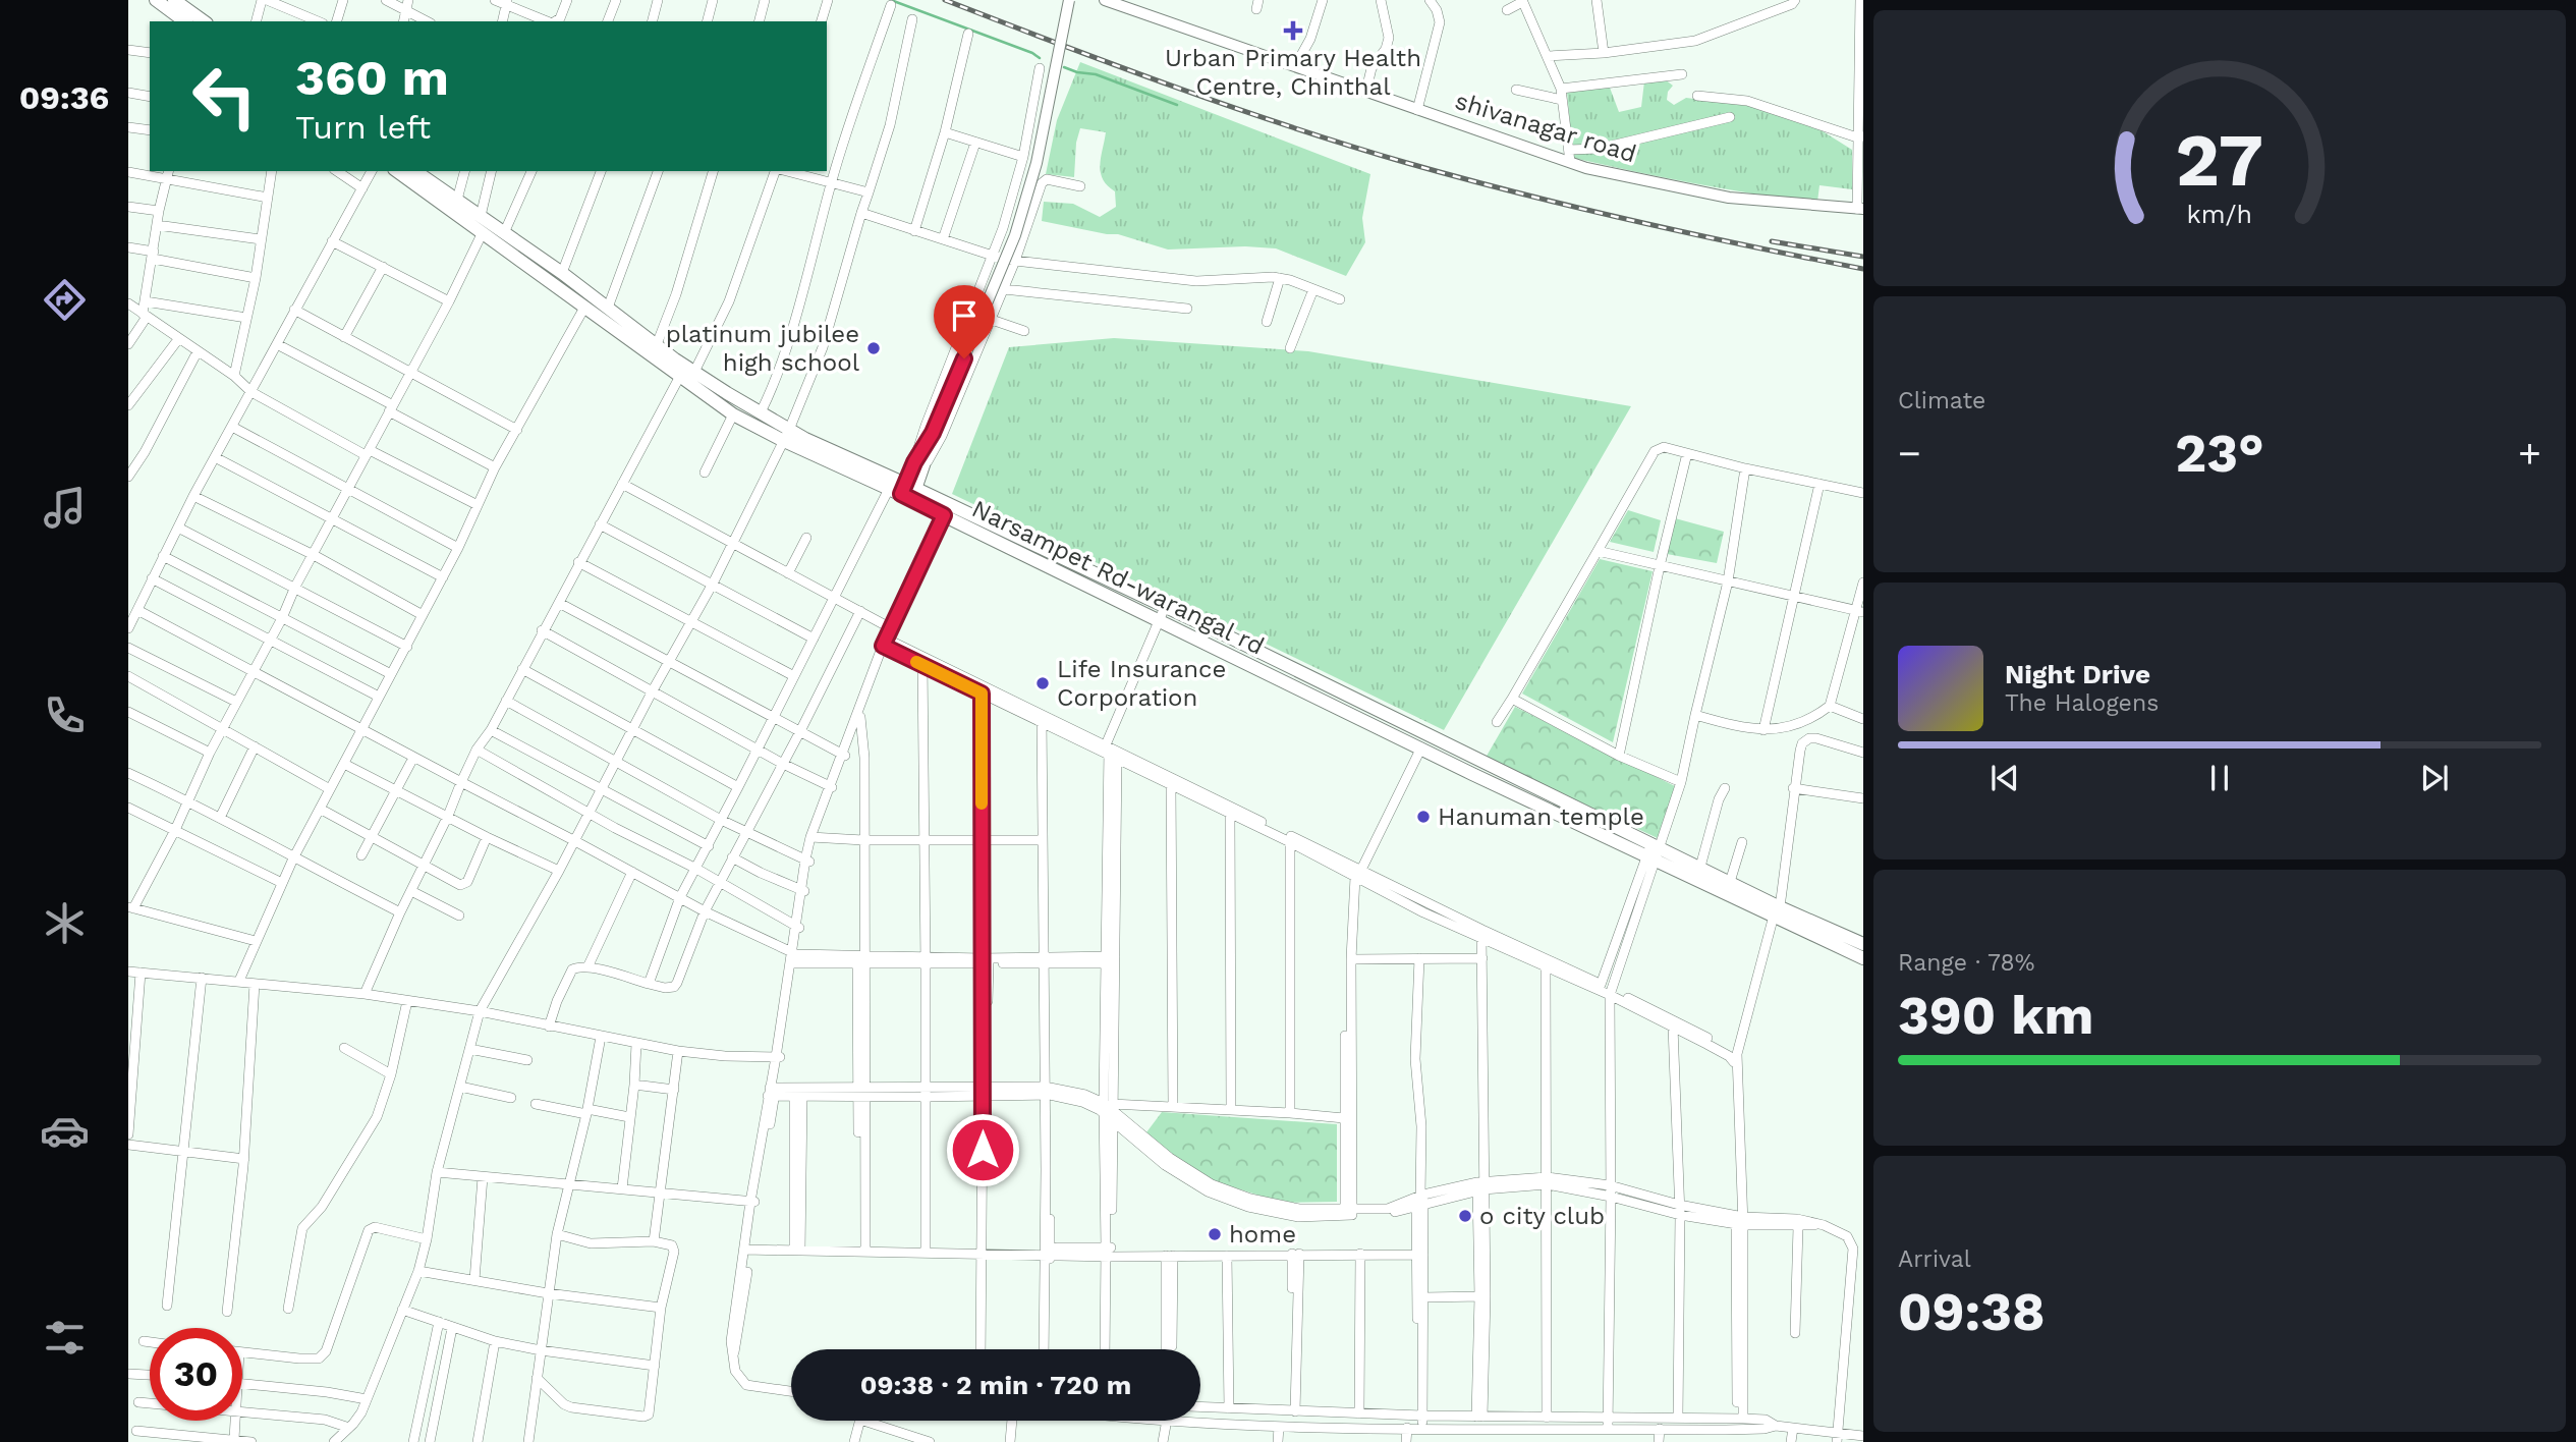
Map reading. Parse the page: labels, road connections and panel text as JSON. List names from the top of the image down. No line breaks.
{"streets":{"main road":["Narsampet Rd-warangal rd"],"street":["shivanagar road"]},"places":{"health":["Urban Primary Health Centre, Chinthal"],"other":["platinum jubilee high school","Life Insurance Corporation","Hanuman temple","o city club","home"]},"page":{"tabs":"09:36","turn":["360 m","Turn left"],"tile":["Climate",["Range · 78%","390 km"],["Arrival","09:38"]],"heat":["−","23°","+"],"song":["Night Drive","The Halogens"],"limit":"30","trip":"09:38 · 2 min · 720 m","gauge":["27","km/h"]}}
